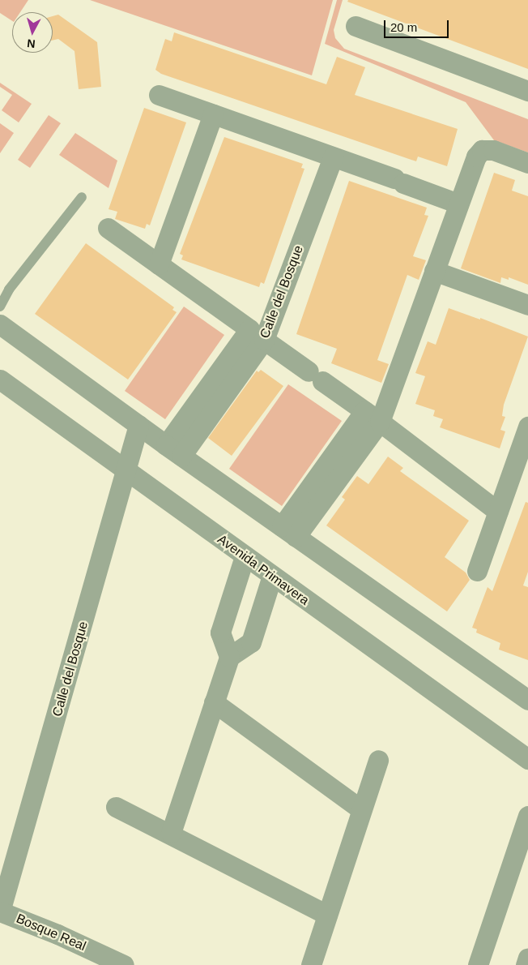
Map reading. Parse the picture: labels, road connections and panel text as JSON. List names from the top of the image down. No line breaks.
{"streets":{"street":["Calle del Bosque","Avenida Primavera","Bosque Real"]},"crossings":[["Calle del Bosque","Avenida Primavera"],["Calle del Bosque","Bosque Real"]],"scale_bar":"20 m","north":"bottom"}
